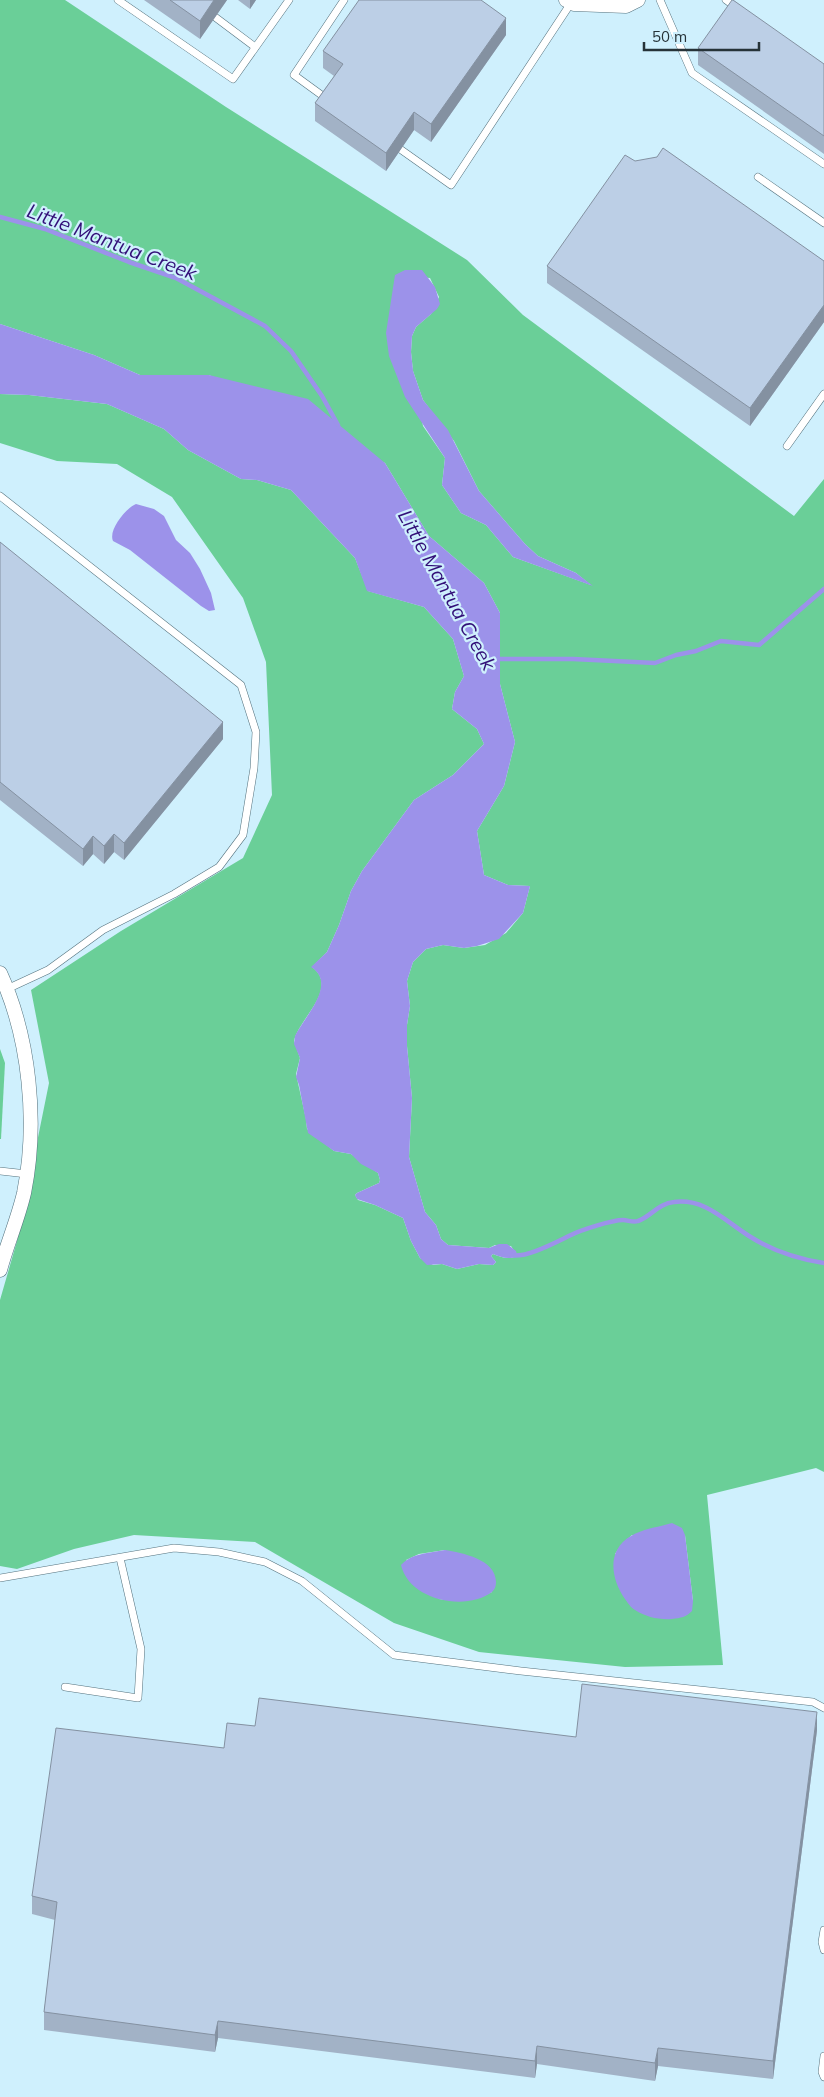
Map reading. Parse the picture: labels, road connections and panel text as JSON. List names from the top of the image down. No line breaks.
{"water":["Little Mantua Creek"],"scale_bar":"50 m"}
